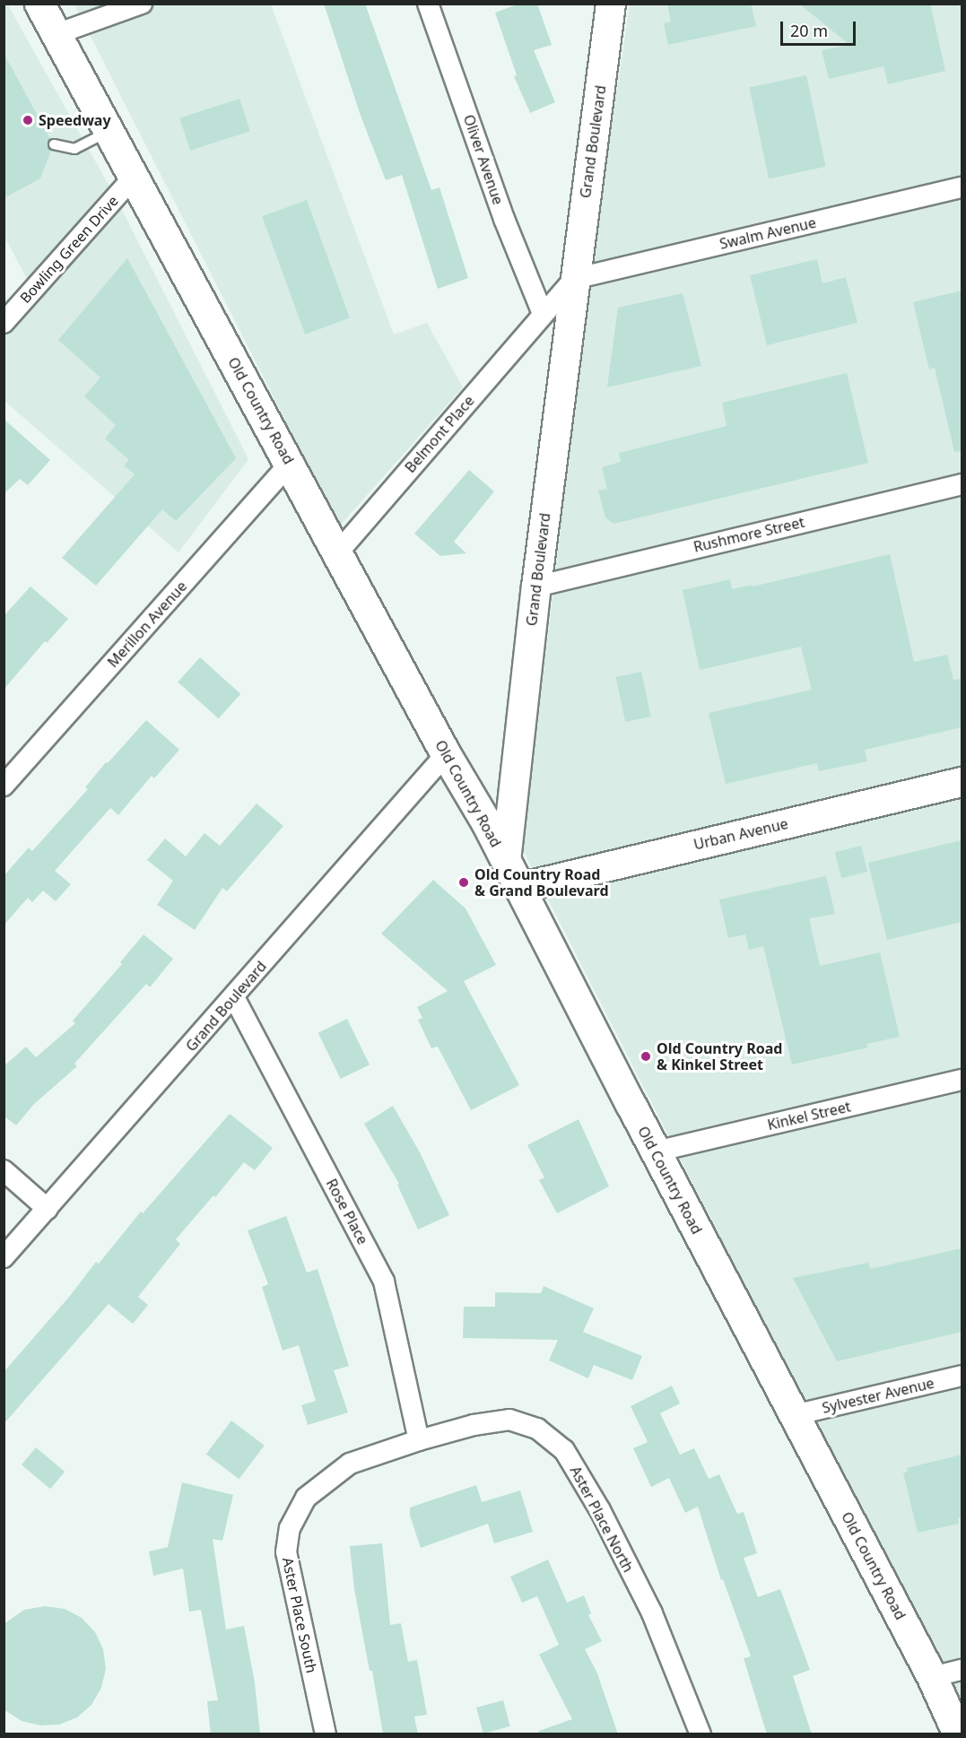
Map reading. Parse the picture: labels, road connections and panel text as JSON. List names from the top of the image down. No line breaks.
{"streets":{"main road":["Old Country Road"],"street":["Grand Boulevard","Oliver Avenue","Swalm Avenue","Bowling Green Drive","Belmont Place","Rushmore Street","Merillon Avenue","Urban Avenue","Kinkel Street","Rose Place","Sylvester Avenue","Aster Place North","Aster Place South"]},"crossings":[["Grand Boulevard","Swalm Avenue"],["Grand Boulevard","Old Country Road"],["Grand Boulevard","Rushmore Street"],["Grand Boulevard","Rose Place"],["Oliver Avenue","Belmont Place"],["Bowling Green Drive","Old Country Road"],["Old Country Road","Belmont Place"],["Old Country Road","Merillon Avenue"],["Old Country Road","Urban Avenue"],["Old Country Road","Kinkel Street"],["Old Country Road","Sylvester Avenue"],["Rose Place","Aster Place North"],["Rose Place","Aster Place South"],["Aster Place North","Aster Place South"]],"places":["Speedway","Old Country Road & Grand Boulevard","Old Country Road & Kinkel Street"],"scale_bar":"20 m"}
